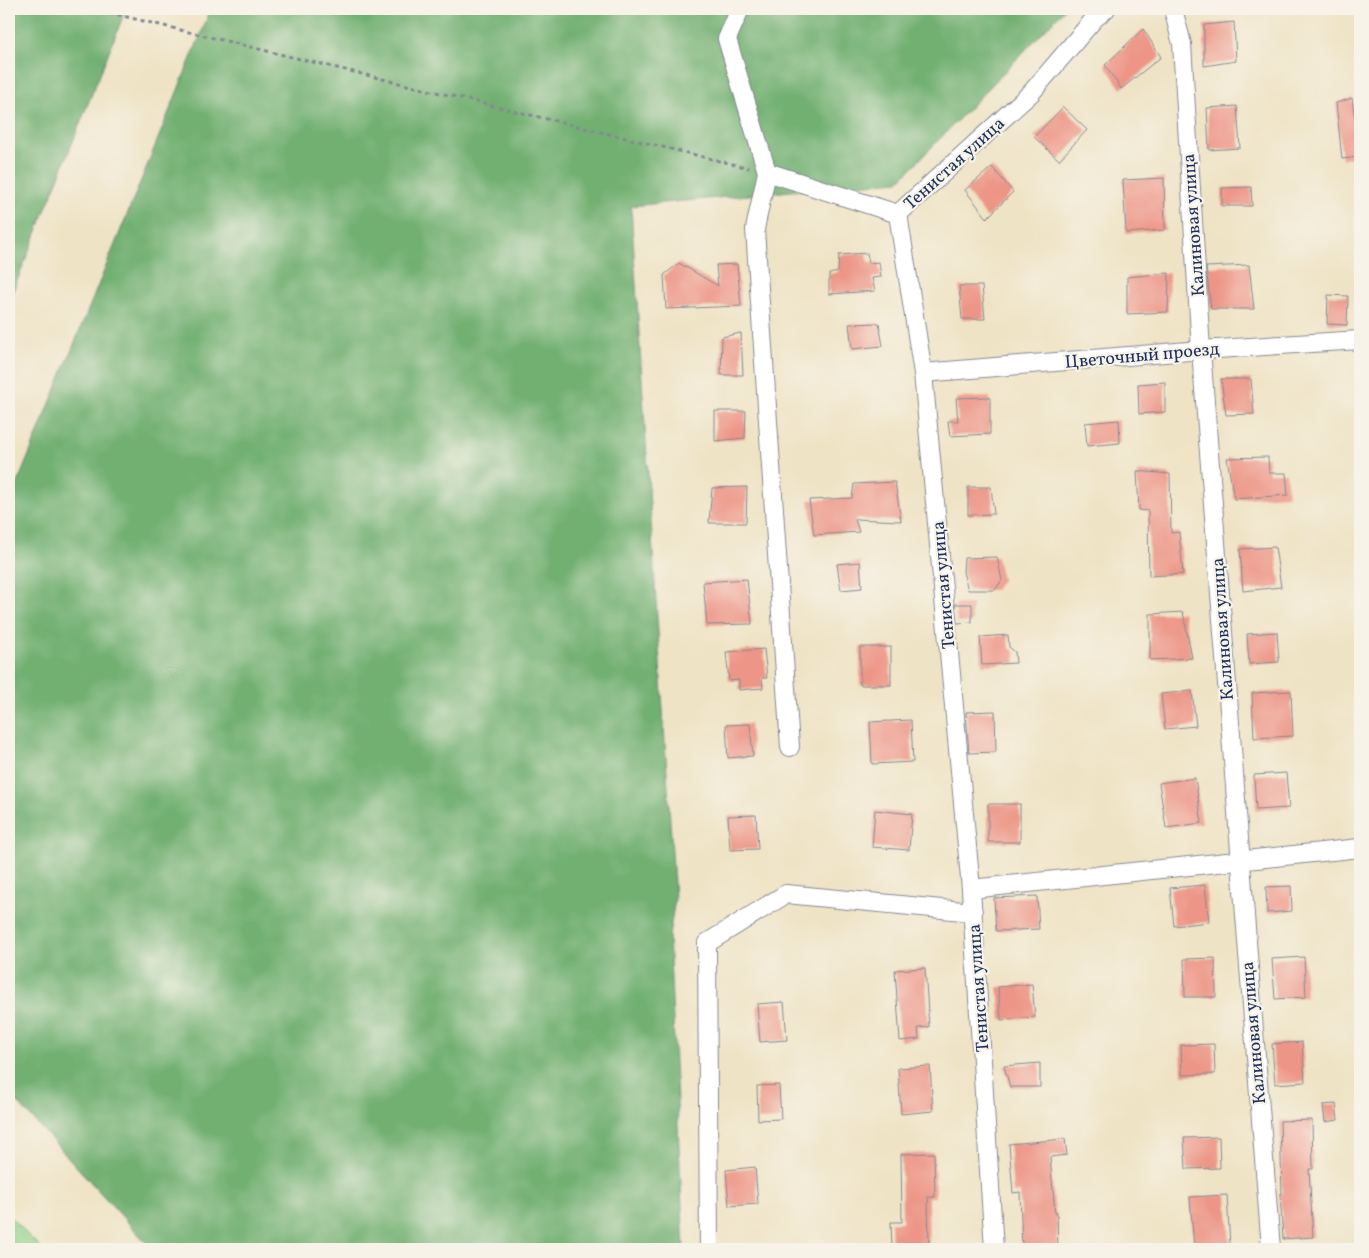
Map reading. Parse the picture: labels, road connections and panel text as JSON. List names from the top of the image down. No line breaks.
{"streets":{"street":["Тенистая улица","Калиновая улица","Цветочный проезд"]},"crossings":[["Тенистая улица","Цветочный проезд"],["Калиновая улица","Цветочный проезд"]]}
